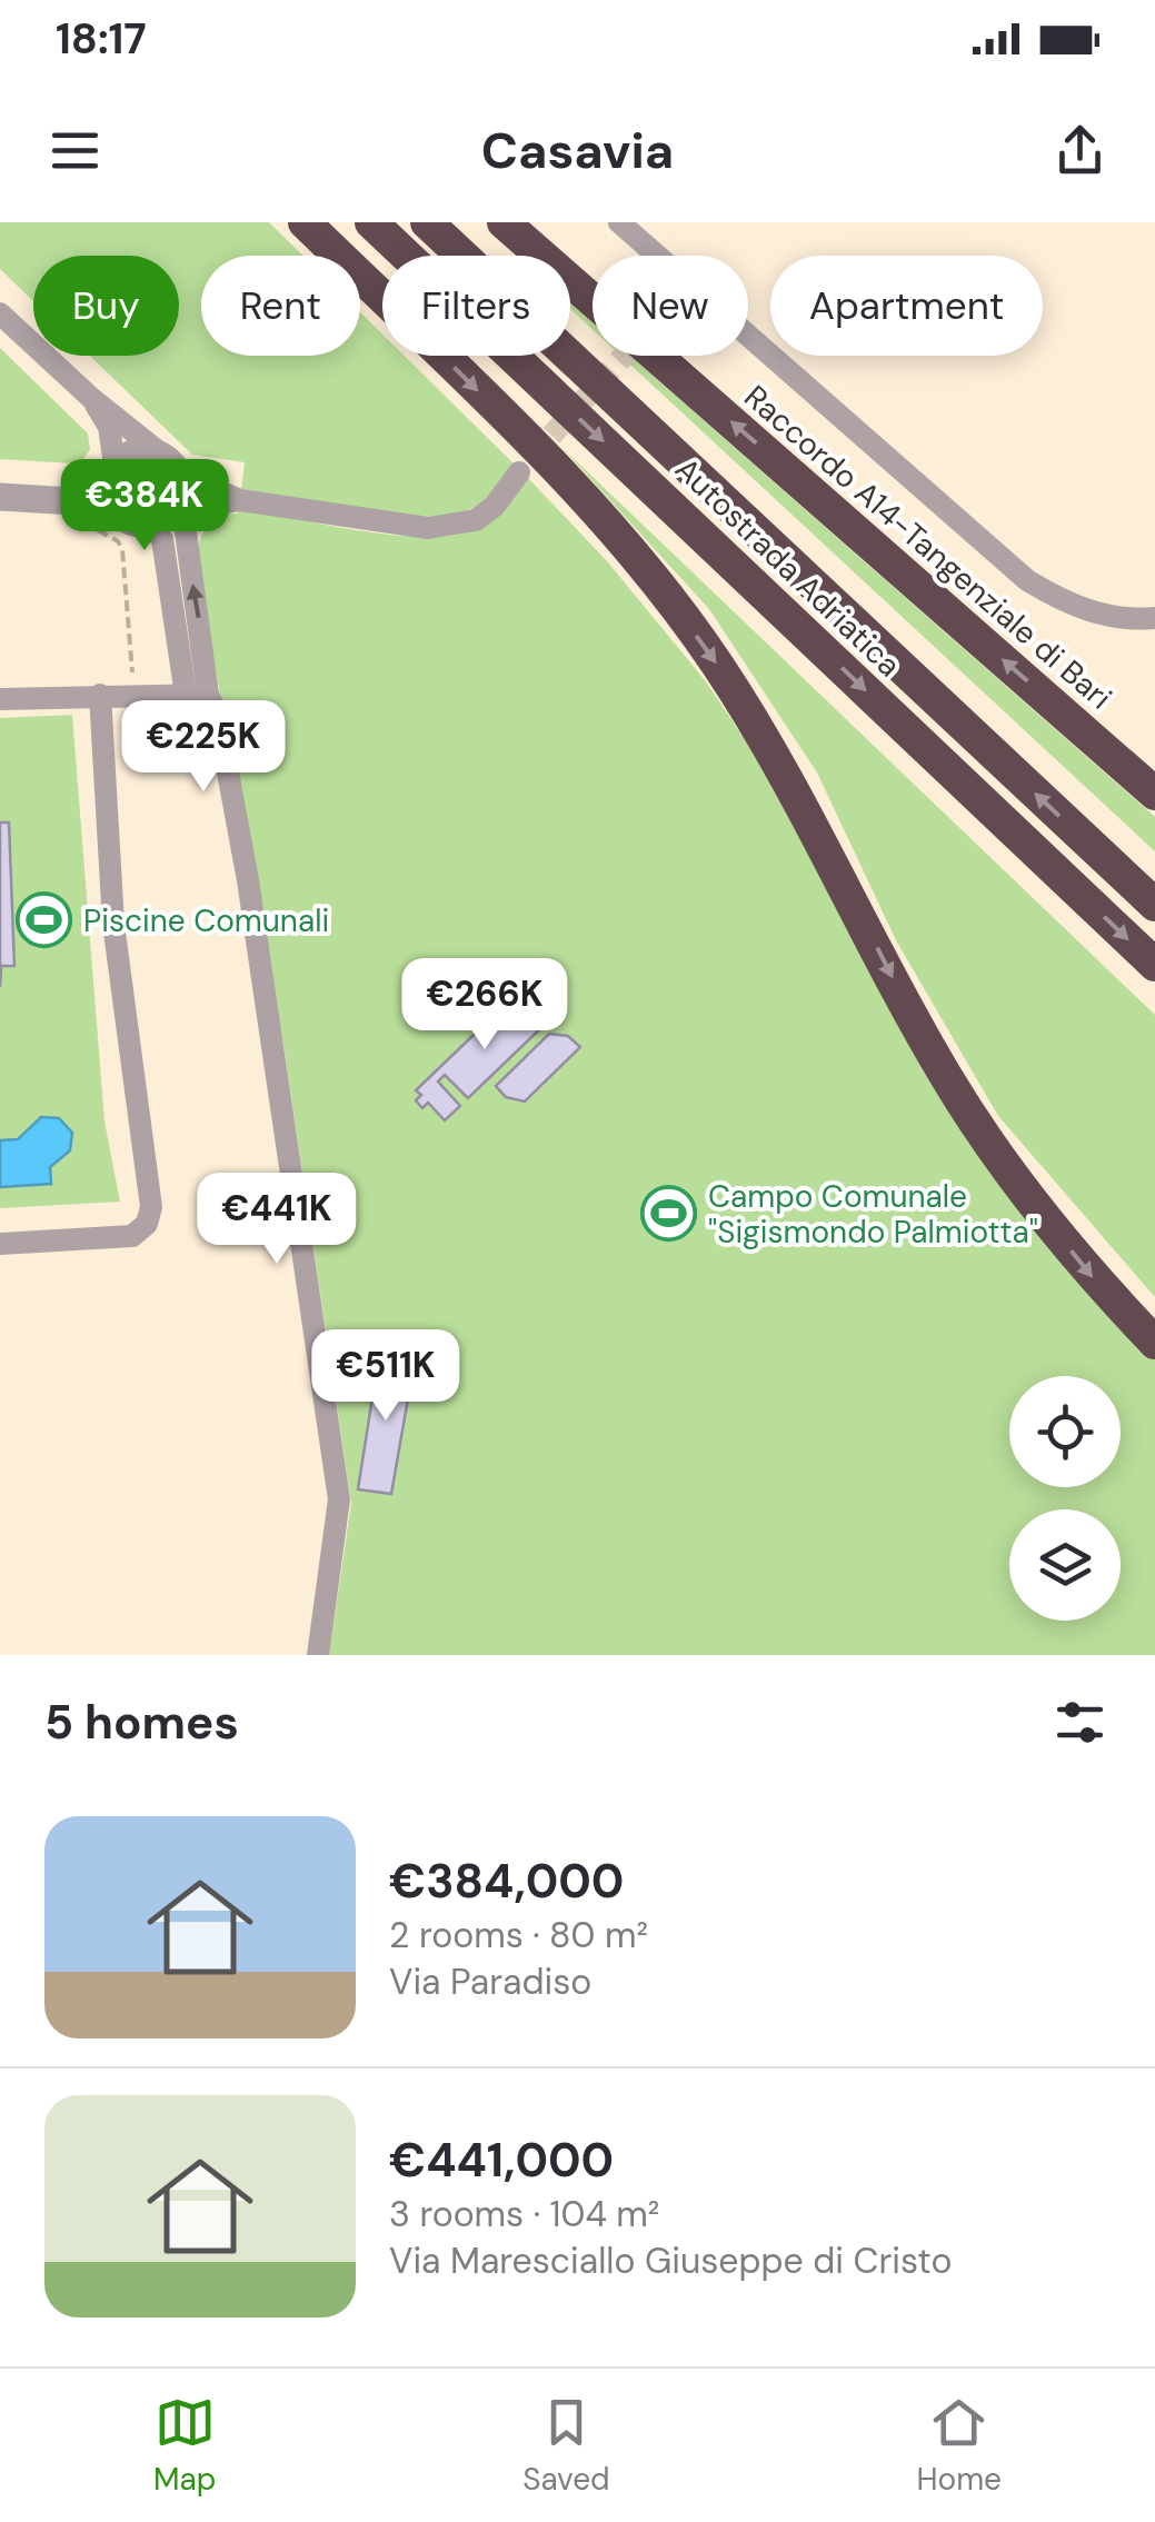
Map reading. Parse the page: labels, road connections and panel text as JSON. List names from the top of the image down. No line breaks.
{"streets":{"highway":["Raccordo A14-Tangenziale di Bari","Autostrada Adriatica"]},"places":{"sports":["Piscine Comunali","Campo Comunale \"Sigismondo Palmiotta\""]},"page":{"status":"18:17","header":"Casavia","chip":["Buy","Rent","Filters","New","Apartment"],"price":["€384K","€225K","€266K","€441K","€511K"],"heading":"5 homes","list":[{"name":"€384,000","note":"2 rooms · 80 m² · Via Paradiso"},{"name":"€441,000","note":"3 rooms · 104 m² · Via Maresciallo Giuseppe di Cristo"}],"tabs":["Map","Saved","Home"]}}
